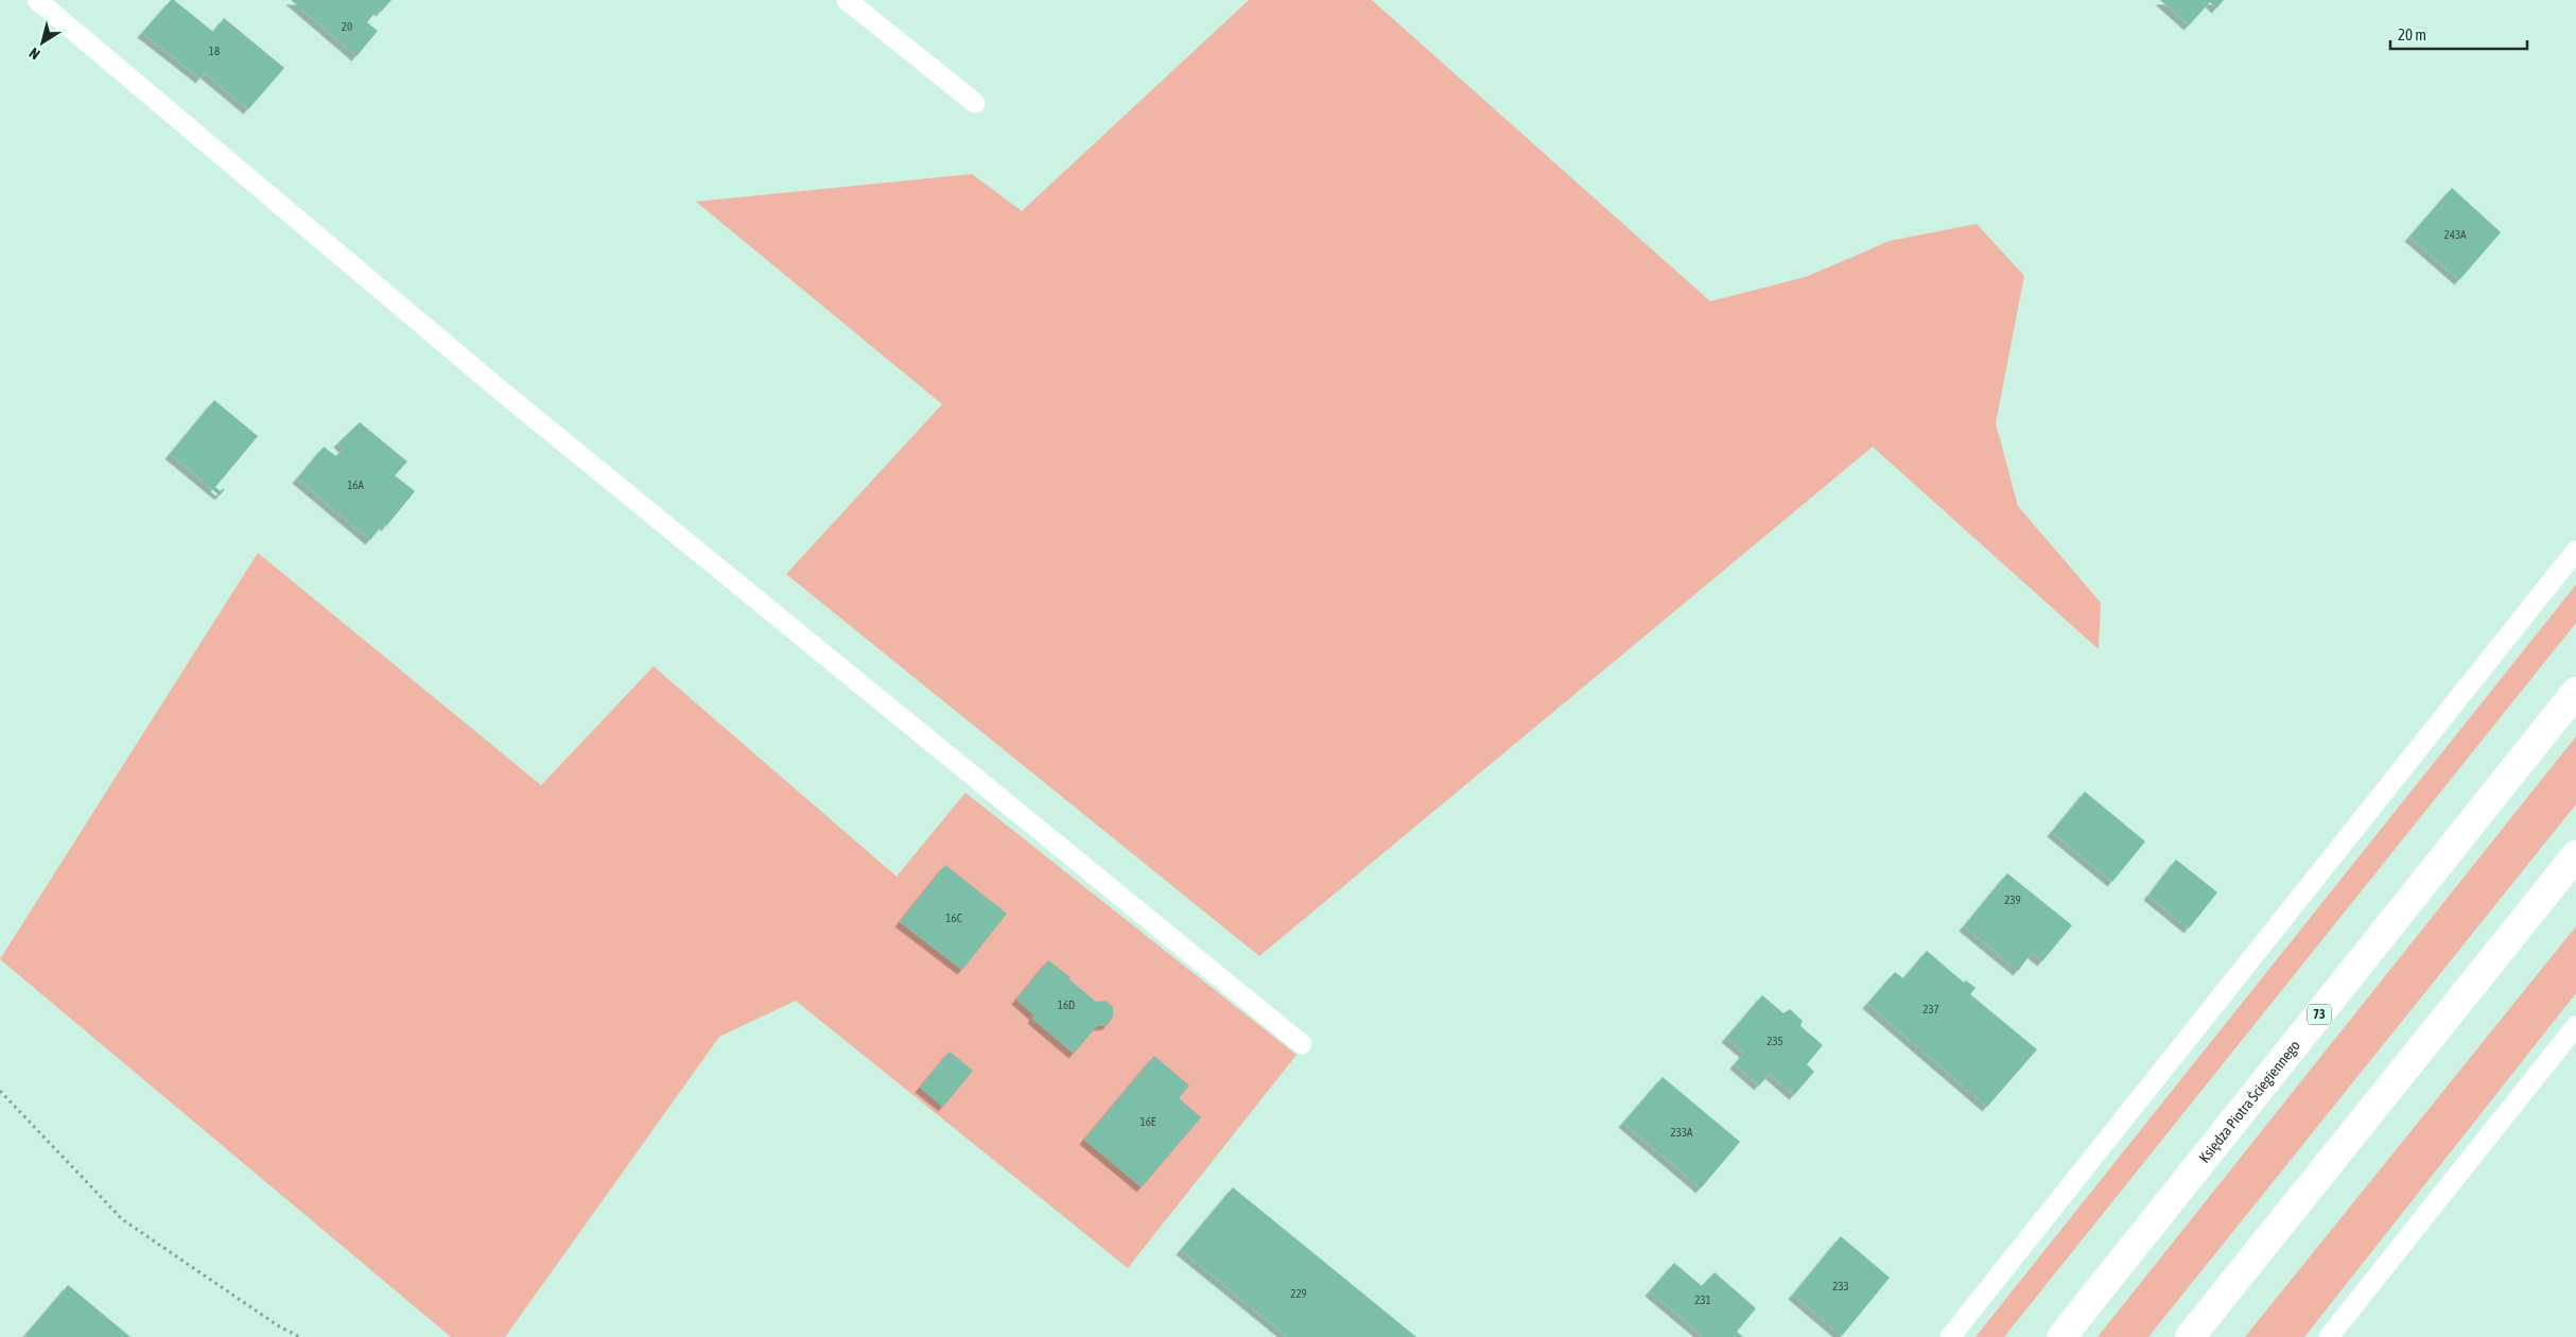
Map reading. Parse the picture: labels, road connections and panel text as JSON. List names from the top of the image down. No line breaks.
{"streets":{"main road":["73","Księdza Piotra Ściegiennego"]},"house_numbers":["20","18","243A","16A","239","16C","16D","237","235","16E","233A","233","229","231"],"scale_bar":"20 m","north":"bottom left"}
